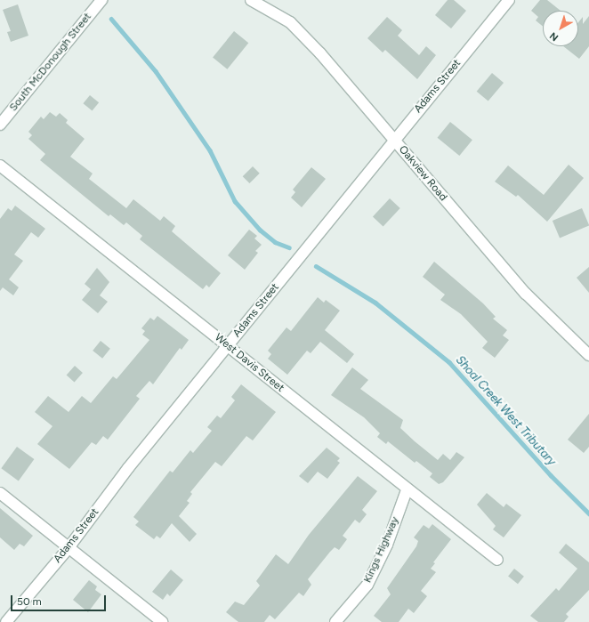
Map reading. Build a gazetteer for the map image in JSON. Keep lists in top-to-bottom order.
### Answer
{
  "streets": {
    "street": [
      "South McDonough Street",
      "Adams Street",
      "Oakview Road",
      "West Davis Street",
      "Kings Highway"
    ]
  },
  "crossings": [
    ["Adams Street", "Oakview Road"],
    ["Adams Street", "West Davis Street"],
    ["West Davis Street", "Kings Highway"]
  ],
  "water": ["Shoal Creek West Tributary"],
  "scale_bar": "50 m",
  "north": "bottom left"
}
